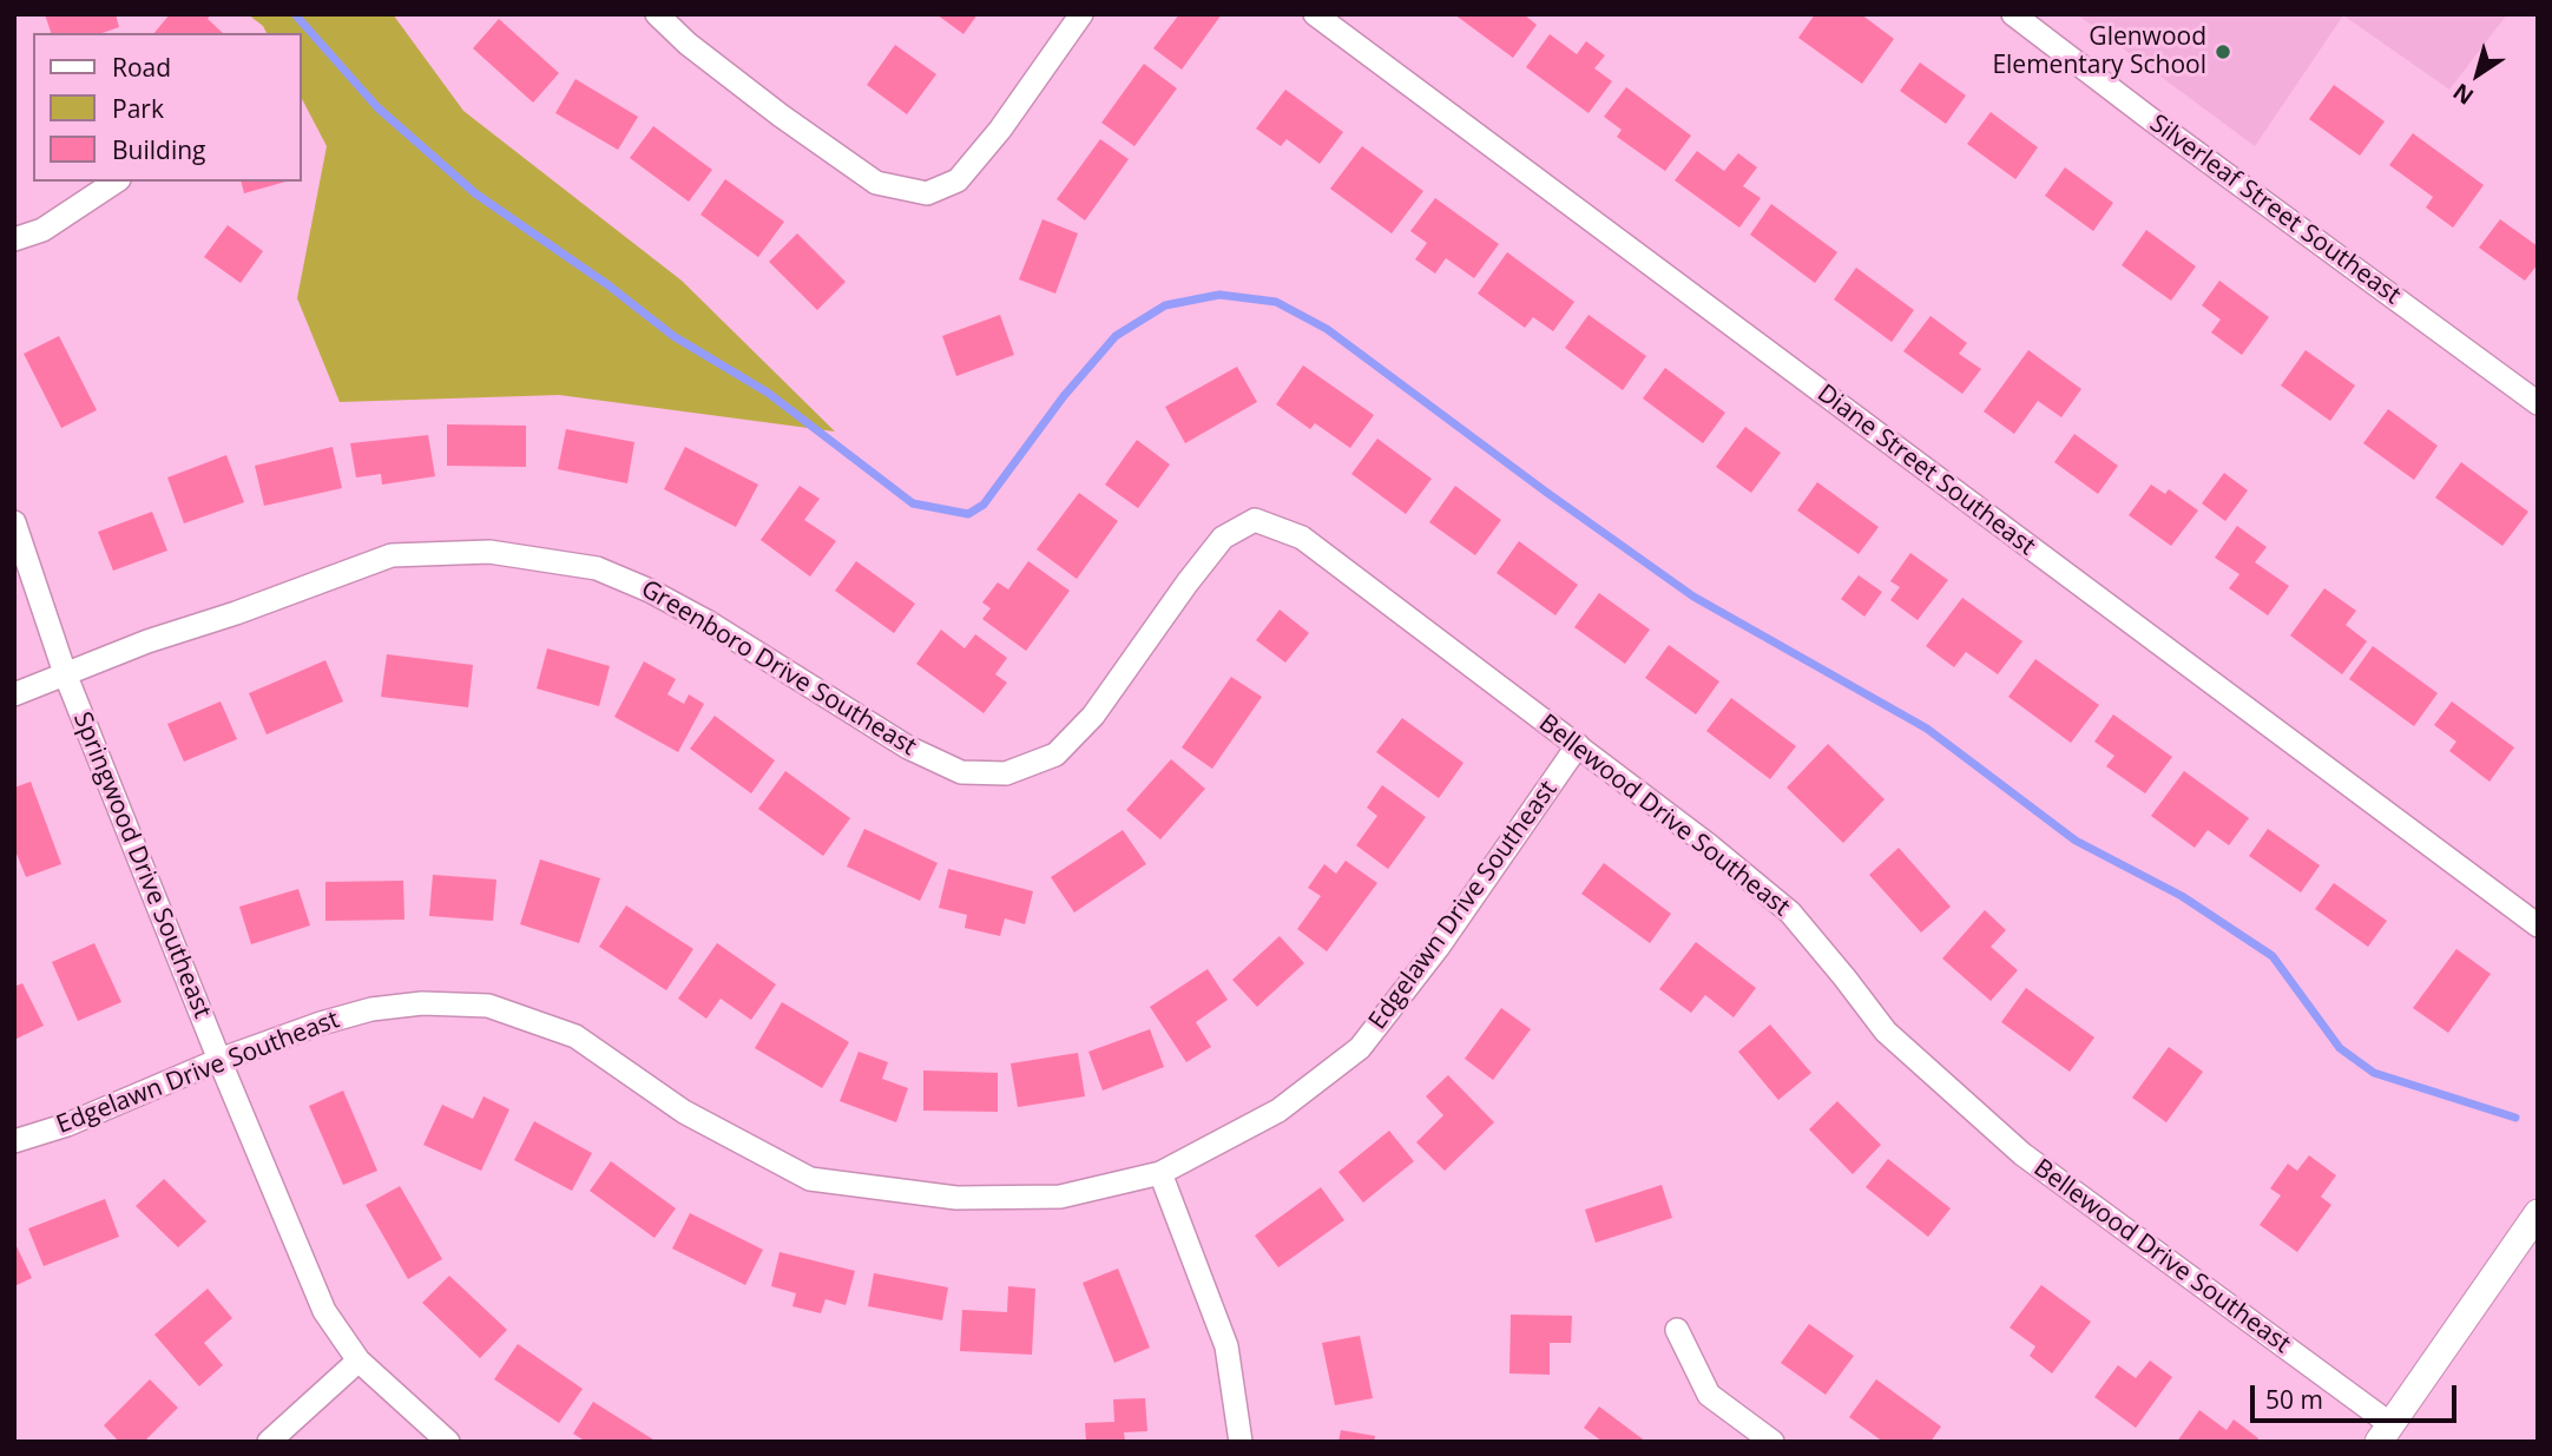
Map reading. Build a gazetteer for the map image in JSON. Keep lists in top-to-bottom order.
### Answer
{
  "streets": {
    "street": [
      "Silverleaf Street Southeast",
      "Diane Street Southeast",
      "Greenboro Drive Southeast",
      "Bellewood Drive Southeast",
      "Springwood Drive Southeast",
      "Edgelawn Drive Southeast"
    ]
  },
  "crossings": [
    ["Greenboro Drive Southeast", "Bellewood Drive Southeast"],
    ["Greenboro Drive Southeast", "Springwood Drive Southeast"],
    ["Bellewood Drive Southeast", "Edgelawn Drive Southeast"],
    ["Springwood Drive Southeast", "Edgelawn Drive Southeast"]
  ],
  "places": ["Glenwood Elementary School"],
  "legend": ["Road", "Park", "Building"],
  "scale_bar": "50 m",
  "north": "bottom left"
}
